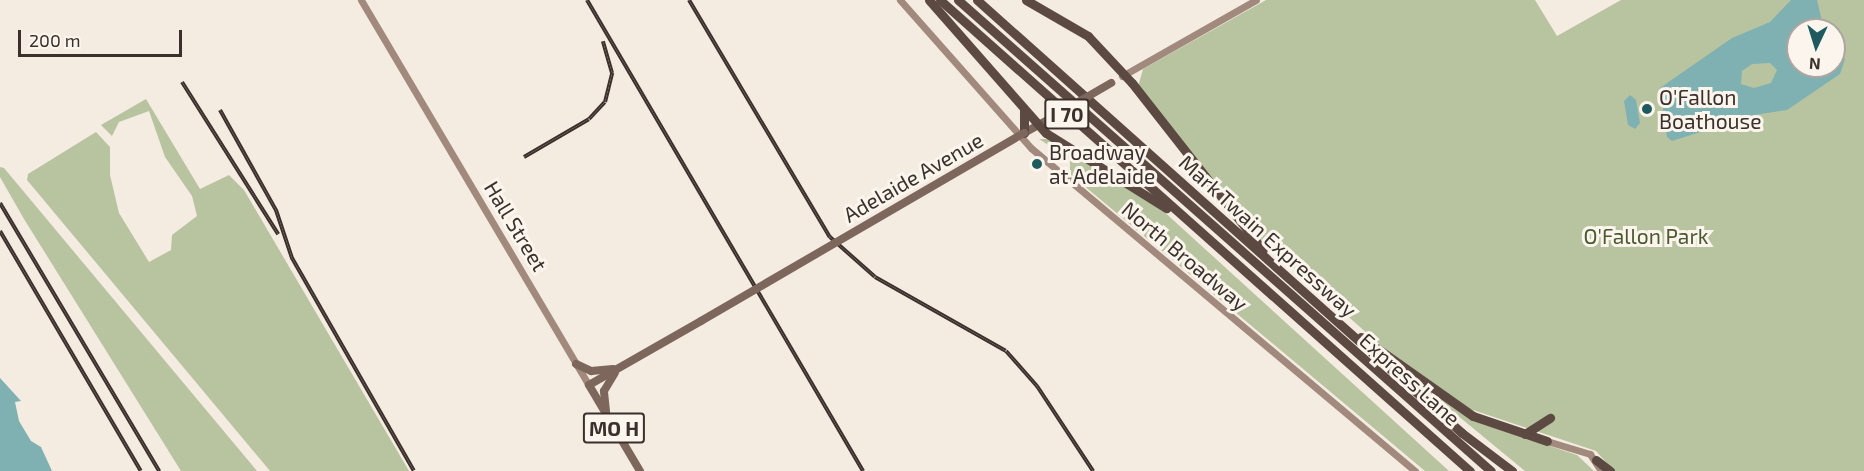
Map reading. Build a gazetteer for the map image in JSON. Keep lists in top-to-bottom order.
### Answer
{
  "streets": {
    "highway": ["I 70", "Mark Twain Expressway", "Express Lane"],
    "main road": [
      "Adelaide Avenue",
      "Hall Street",
      "North Broadway",
      "MO H"
    ]
  },
  "crossings": [
    ["Adelaide Avenue", "Hall Street"]
  ],
  "parks": ["O'Fallon Park"],
  "places": ["O'Fallon Boathouse", "Broadway at Adelaide"],
  "scale_bar": "200 m",
  "north": "bottom"
}
